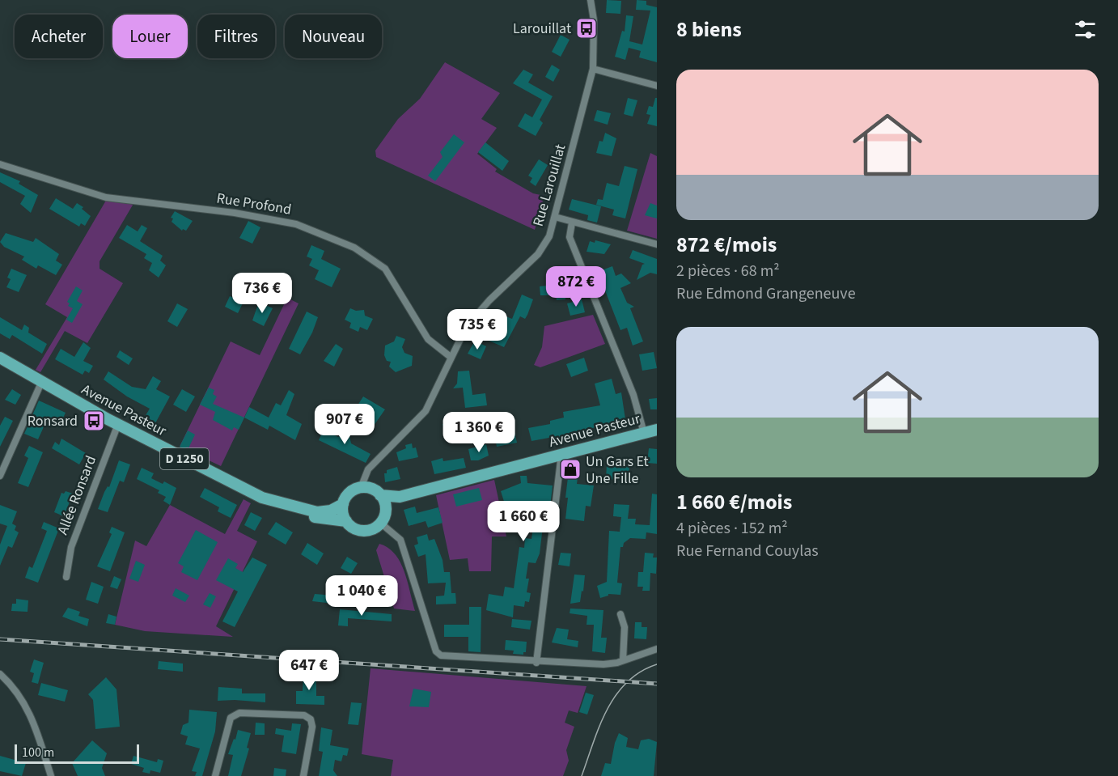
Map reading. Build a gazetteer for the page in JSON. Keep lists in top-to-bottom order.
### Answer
{
  "streets": {
    "main road": ["Avenue Pasteur", "D 1250"],
    "street": ["Rue Larouillat", "Rue Profond", "Allée Ronsard"]
  },
  "crossings": [
    ["Rue Larouillat", "Rue Profond"],
    ["Rue Larouillat", "Avenue Pasteur"],
    ["Avenue Pasteur", "Allée Ronsard"]
  ],
  "places": {
    "bus stop": ["Larouillat", "Ronsard"],
    "shop": ["Un Gars Et Une Fille"]
  },
  "scale_bar": "100 m",
  "page": {
    "heading": "8 biens",
    "chip": [
      "Acheter",
      "Louer",
      "Filtres",
      "Nouveau"
    ],
    "list": [
      {
        "name": "872 €/mois",
        "note": "2 pièces · 68 m² · Rue Edmond Grangeneuve"
      },
      {
        "name": "1 660 €/mois",
        "note": "4 pièces · 152 m² · Rue Fernand Couylas"
      }
    ],
    "price": [
      "872 €",
      "736 €",
      "735 €",
      "907 €",
      "1 360 €",
      "1 660 €",
      "1 040 €",
      "647 €"
    ],
    "scale": "100 m"
  }
}
